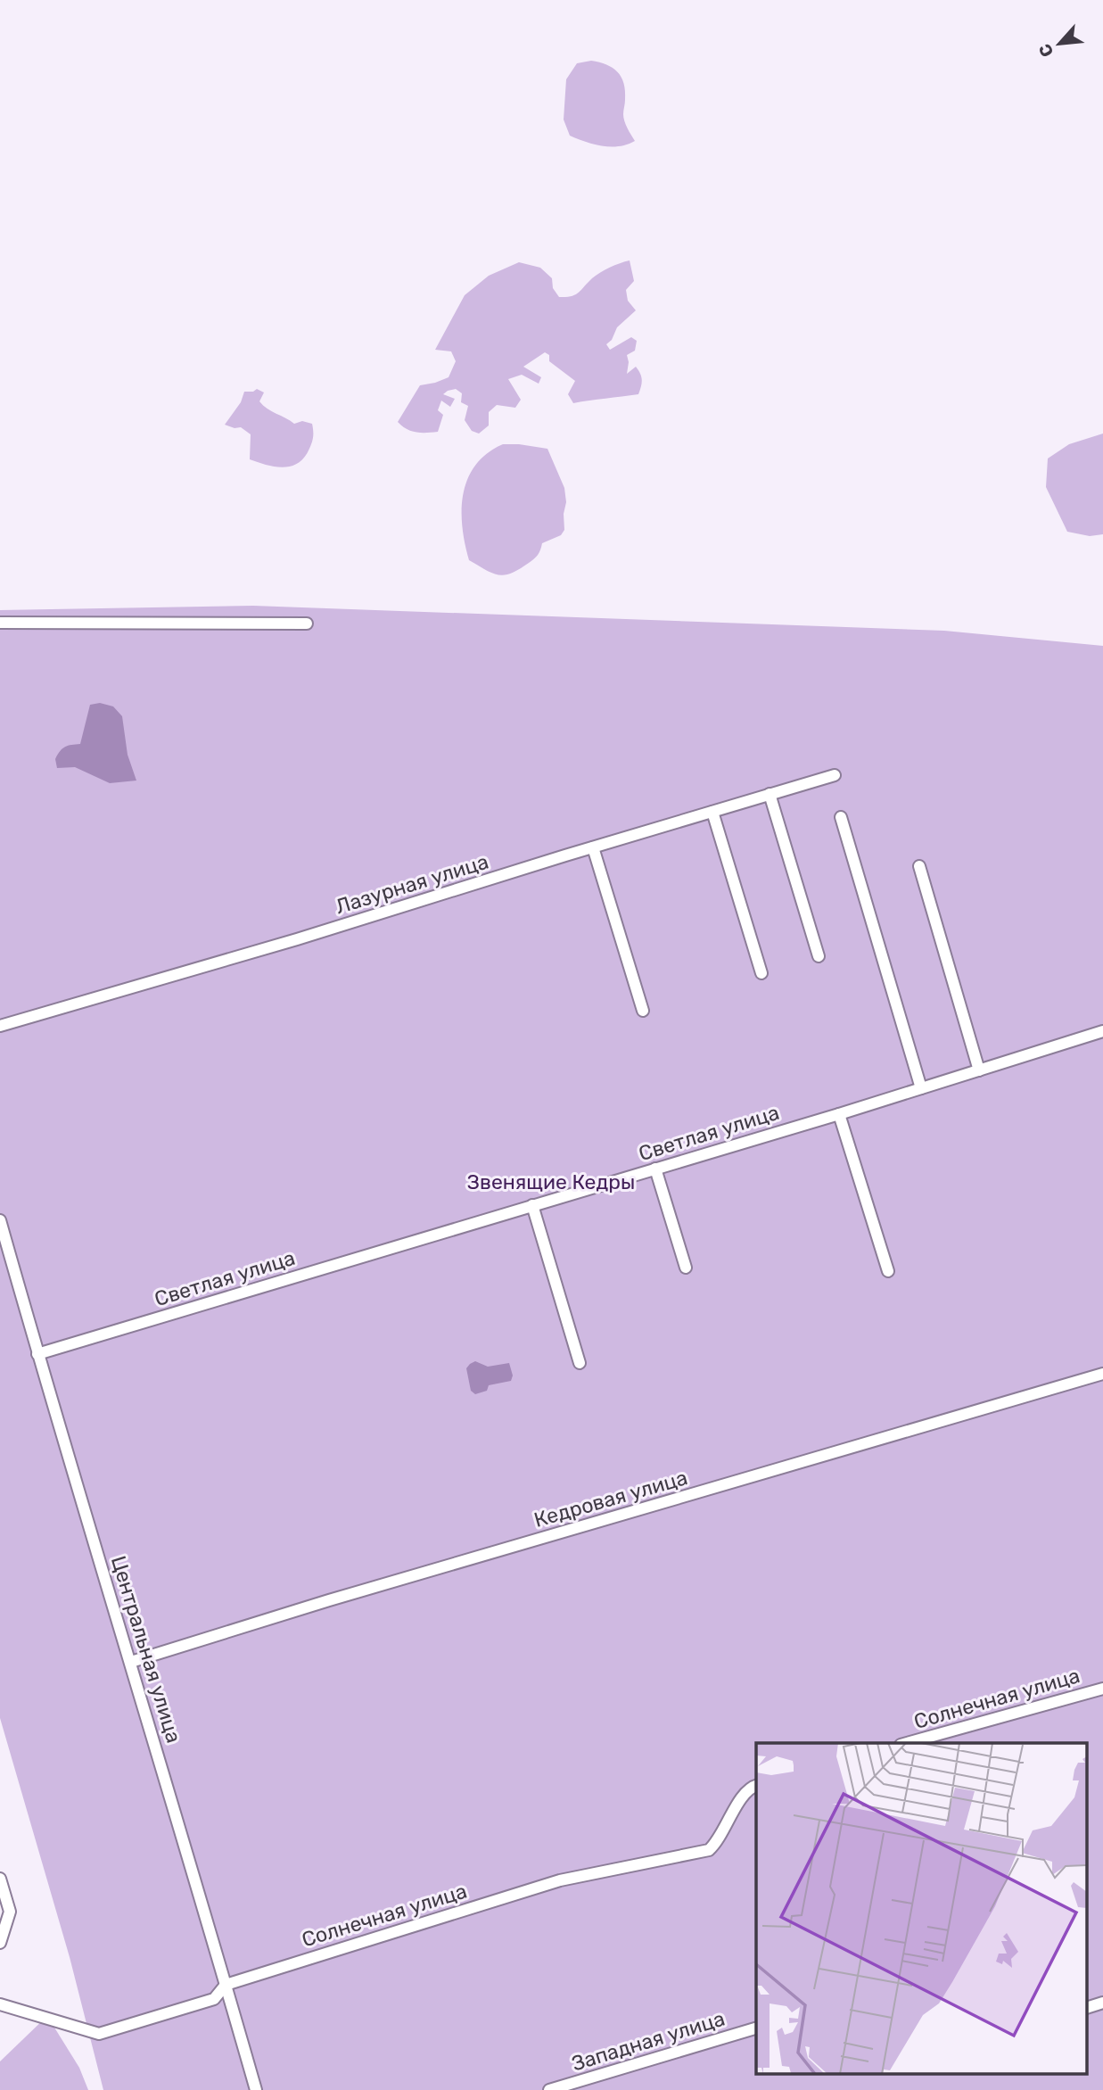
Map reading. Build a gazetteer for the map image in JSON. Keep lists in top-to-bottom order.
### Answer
{
  "streets": {
    "street": [
      "Лазурная улица",
      "Светлая улица",
      "Кедровая улица",
      "Центральная улица",
      "Солнечная улица",
      "Западная улица"
    ]
  },
  "crossings": [
    ["Светлая улица", "Центральная улица"],
    ["Кедровая улица", "Центральная улица"],
    ["Центральная улица", "Солнечная улица"]
  ],
  "parks": ["Звенящие Кедры"],
  "north": "bottom left"
}
